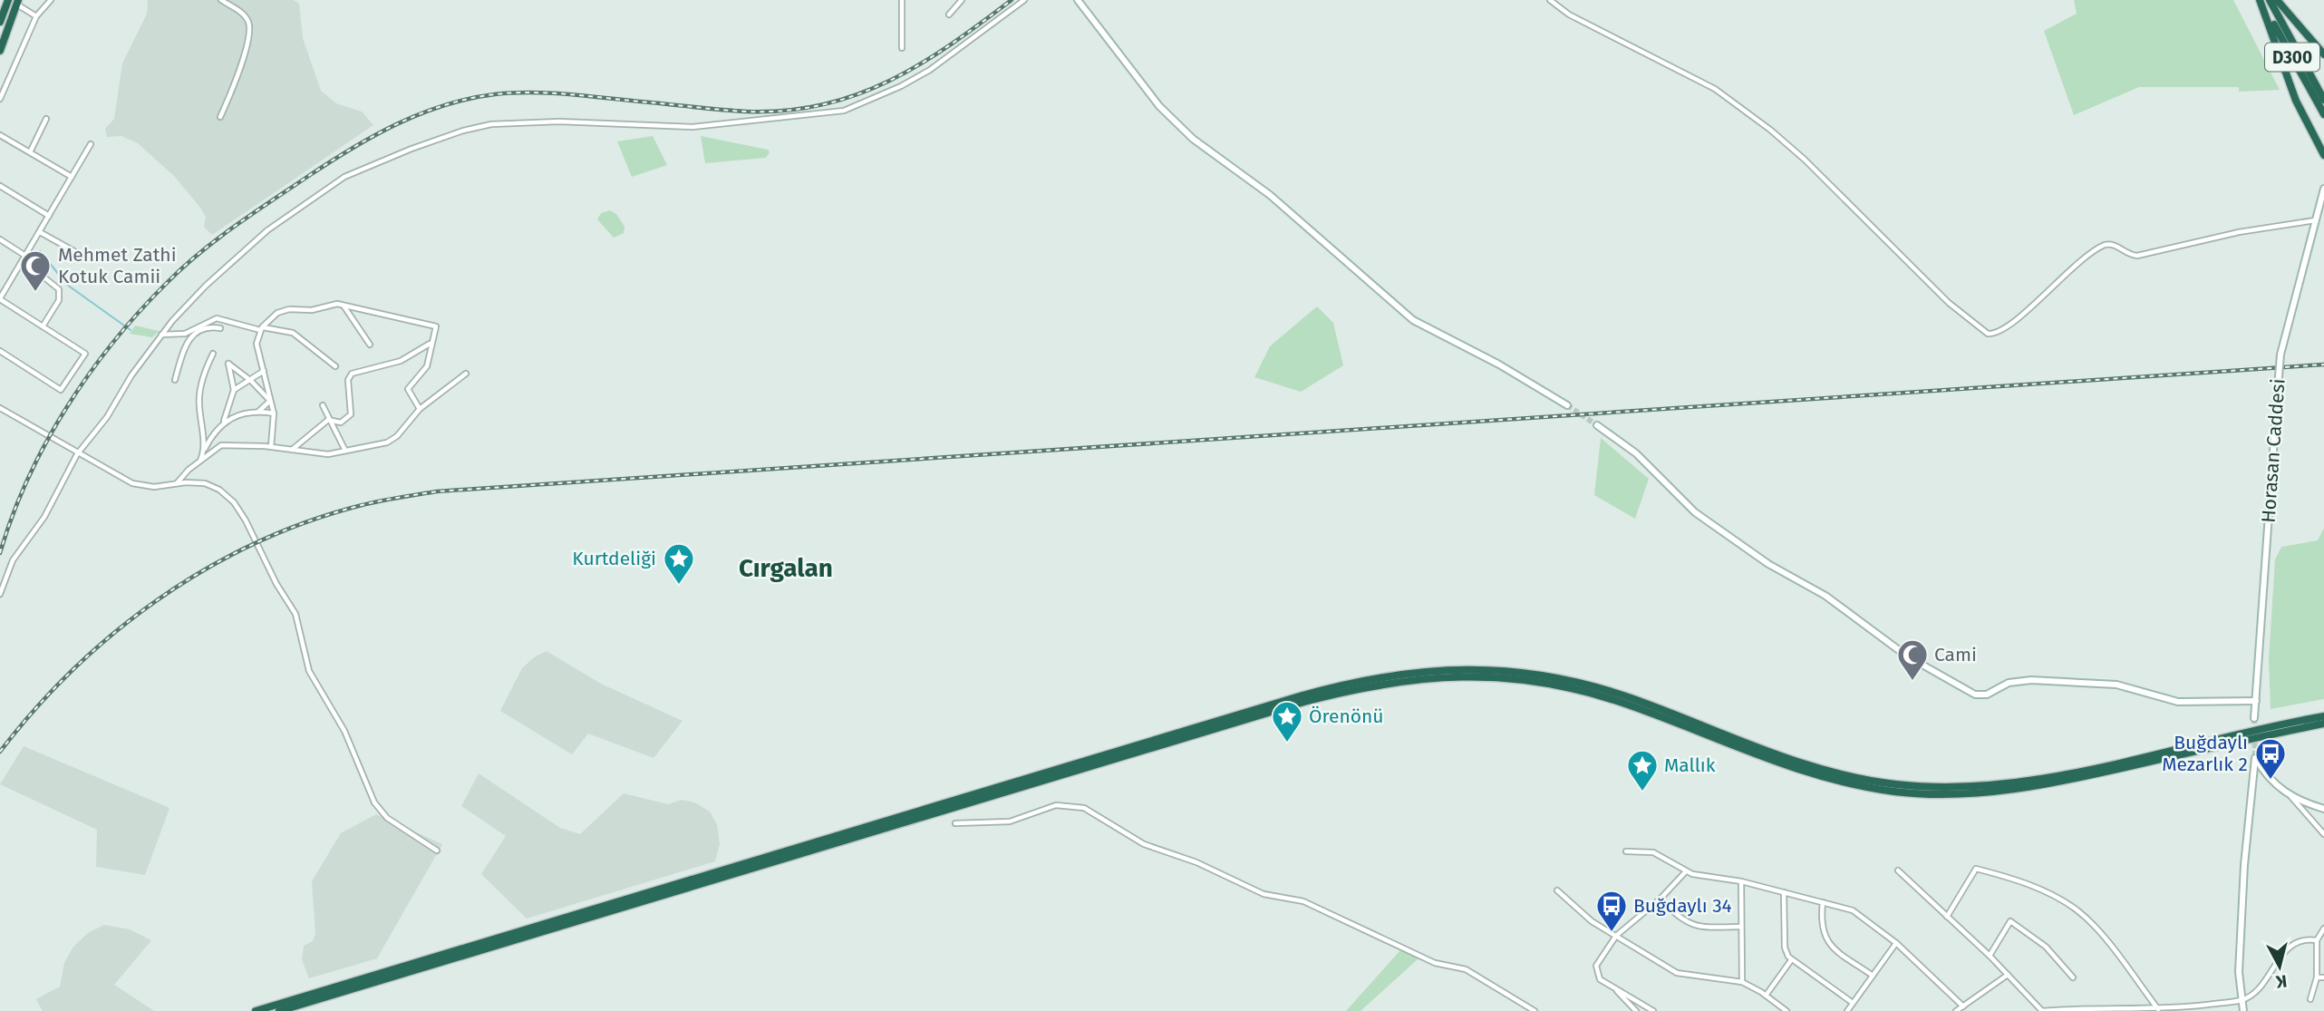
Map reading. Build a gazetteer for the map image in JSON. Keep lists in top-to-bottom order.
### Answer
{
  "streets": {
    "highway": ["D300"],
    "street": ["Horasan Caddesi"]
  },
  "districts": ["Cırgalan"],
  "places": {
    "mosque": ["Mehmet Zathi Kotuk Camii", "Cami"],
    "place": ["Kurtdeliği", "Örenönü", "Mallık"],
    "bus stop": ["Buğdaylı Mezarlık 2", "Buğdaylı 34"]
  },
  "north": "bottom"
}
